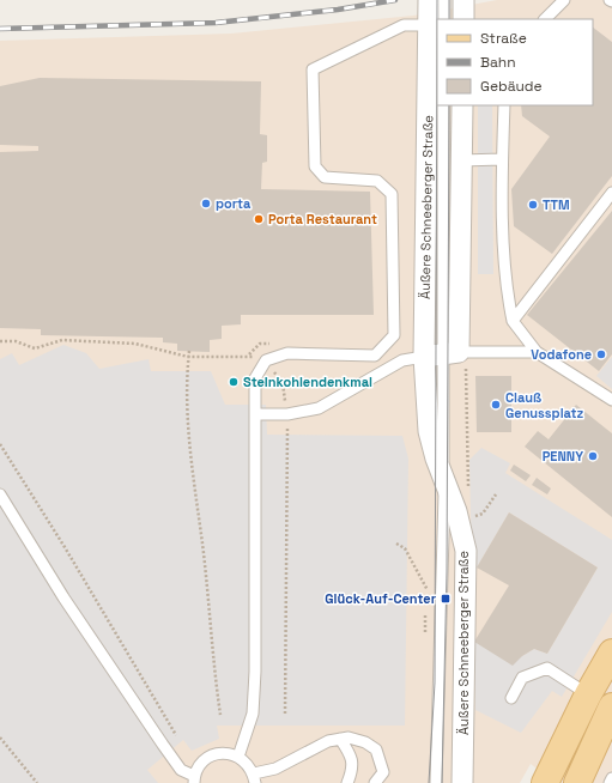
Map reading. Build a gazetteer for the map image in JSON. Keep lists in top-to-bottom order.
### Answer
{
  "streets": {
    "street": ["Äußere Schneeberger Straße"]
  },
  "places": {
    "other": [
      "porta",
      "TTM",
      "Porta Restaurant",
      "Vodafone",
      "Steinkohlendenkmal",
      "Clauß Genussplatz",
      "PENNY"
    ],
    "transit": ["Glück-Auf-Center"]
  },
  "legend": ["Straße", "Bahn", "Gebäude"]
}
